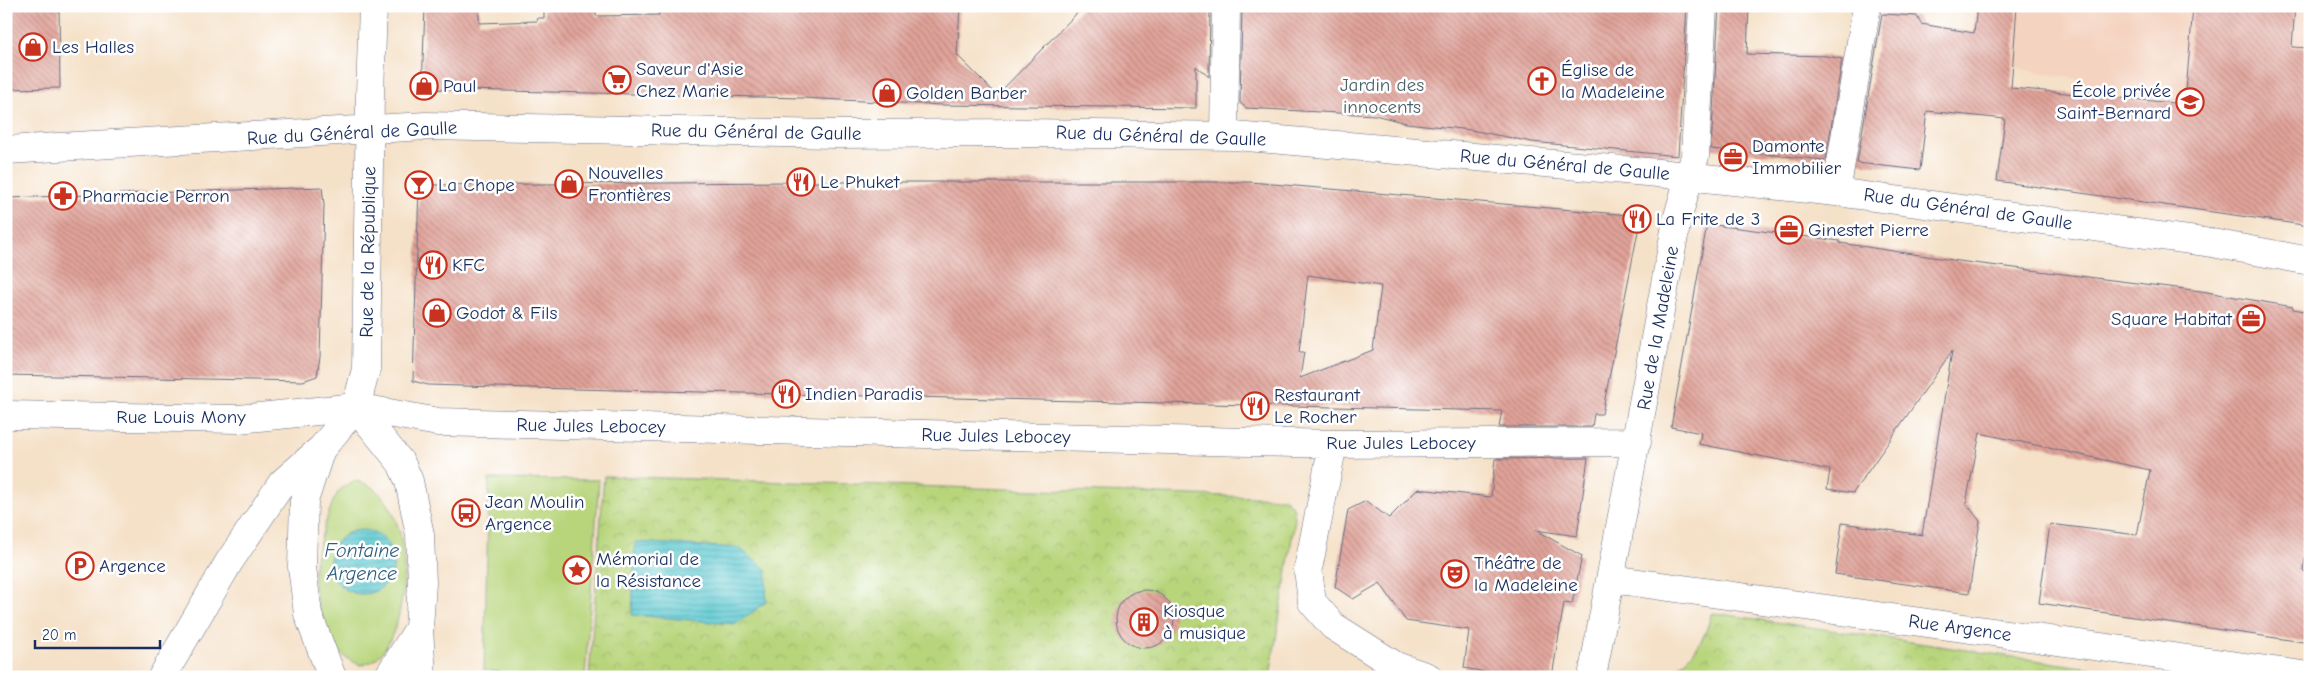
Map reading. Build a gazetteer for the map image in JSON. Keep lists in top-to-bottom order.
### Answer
{
  "streets": {
    "street": [
      "Rue du Général de Gaulle",
      "Rue de la République",
      "Rue de la Madeleine",
      "Rue Louis Mony",
      "Rue Jules Lebocey",
      "Rue Argence"
    ]
  },
  "crossings": [
    ["Rue du Général de Gaulle", "Rue de la République"],
    ["Rue du Général de Gaulle", "Rue de la Madeleine"],
    ["Rue de la République", "Rue Louis Mony"],
    ["Rue de la République", "Rue Jules Lebocey"],
    ["Rue de la Madeleine", "Rue Jules Lebocey"],
    ["Rue de la Madeleine", "Rue Argence"],
    ["Rue Louis Mony", "Rue Jules Lebocey"]
  ],
  "water": ["Fontaine Argence"],
  "parks": ["Jardin des innocents"],
  "places": {
    "shop": [
      "Les Halles",
      "Paul",
      "Golden Barber",
      "Nouvelles Frontières",
      "Godot & Fils"
    ],
    "supermarket": ["Saveur d'Asie Chez Marie"],
    "church": ["Église de la Madeleine"],
    "school or university": ["École privée Saint-Bernard"],
    "office": ["Damonte Immobilier", "Ginestet Pierre", "Square Habitat"],
    "restaurant": [
      "Le Phuket",
      "La Frite de 3",
      "KFC",
      "Indien Paradis",
      "Restaurant Le Rocher"
    ],
    "bar": ["La Chope"],
    "pharmacy": ["Pharmacie Perron"],
    "bus stop": ["Jean Moulin Argence"],
    "parking": ["Argence"],
    "place": ["Mémorial de la Résistance"],
    "theatre": ["Théâtre de la Madeleine"],
    "building": ["Kiosque à musique"]
  },
  "scale_bar": "20 m"
}
